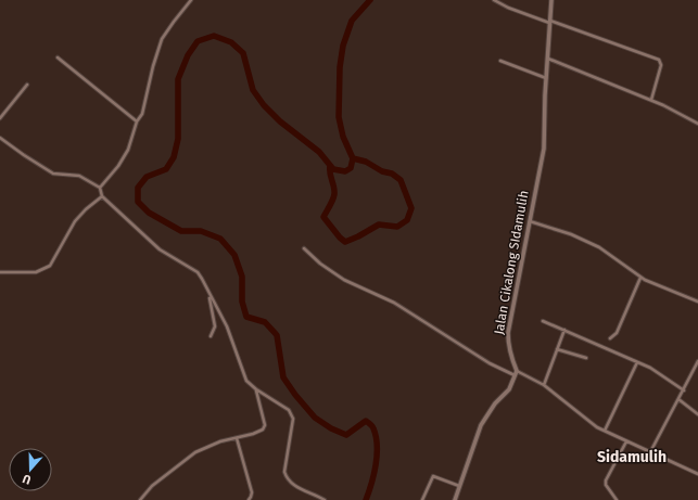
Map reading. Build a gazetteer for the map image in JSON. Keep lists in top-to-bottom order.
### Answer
{
  "streets": {
    "street": ["Jalan Cikalong SIdamulih"]
  },
  "districts": ["Sidamulih"],
  "north": "bottom"
}
